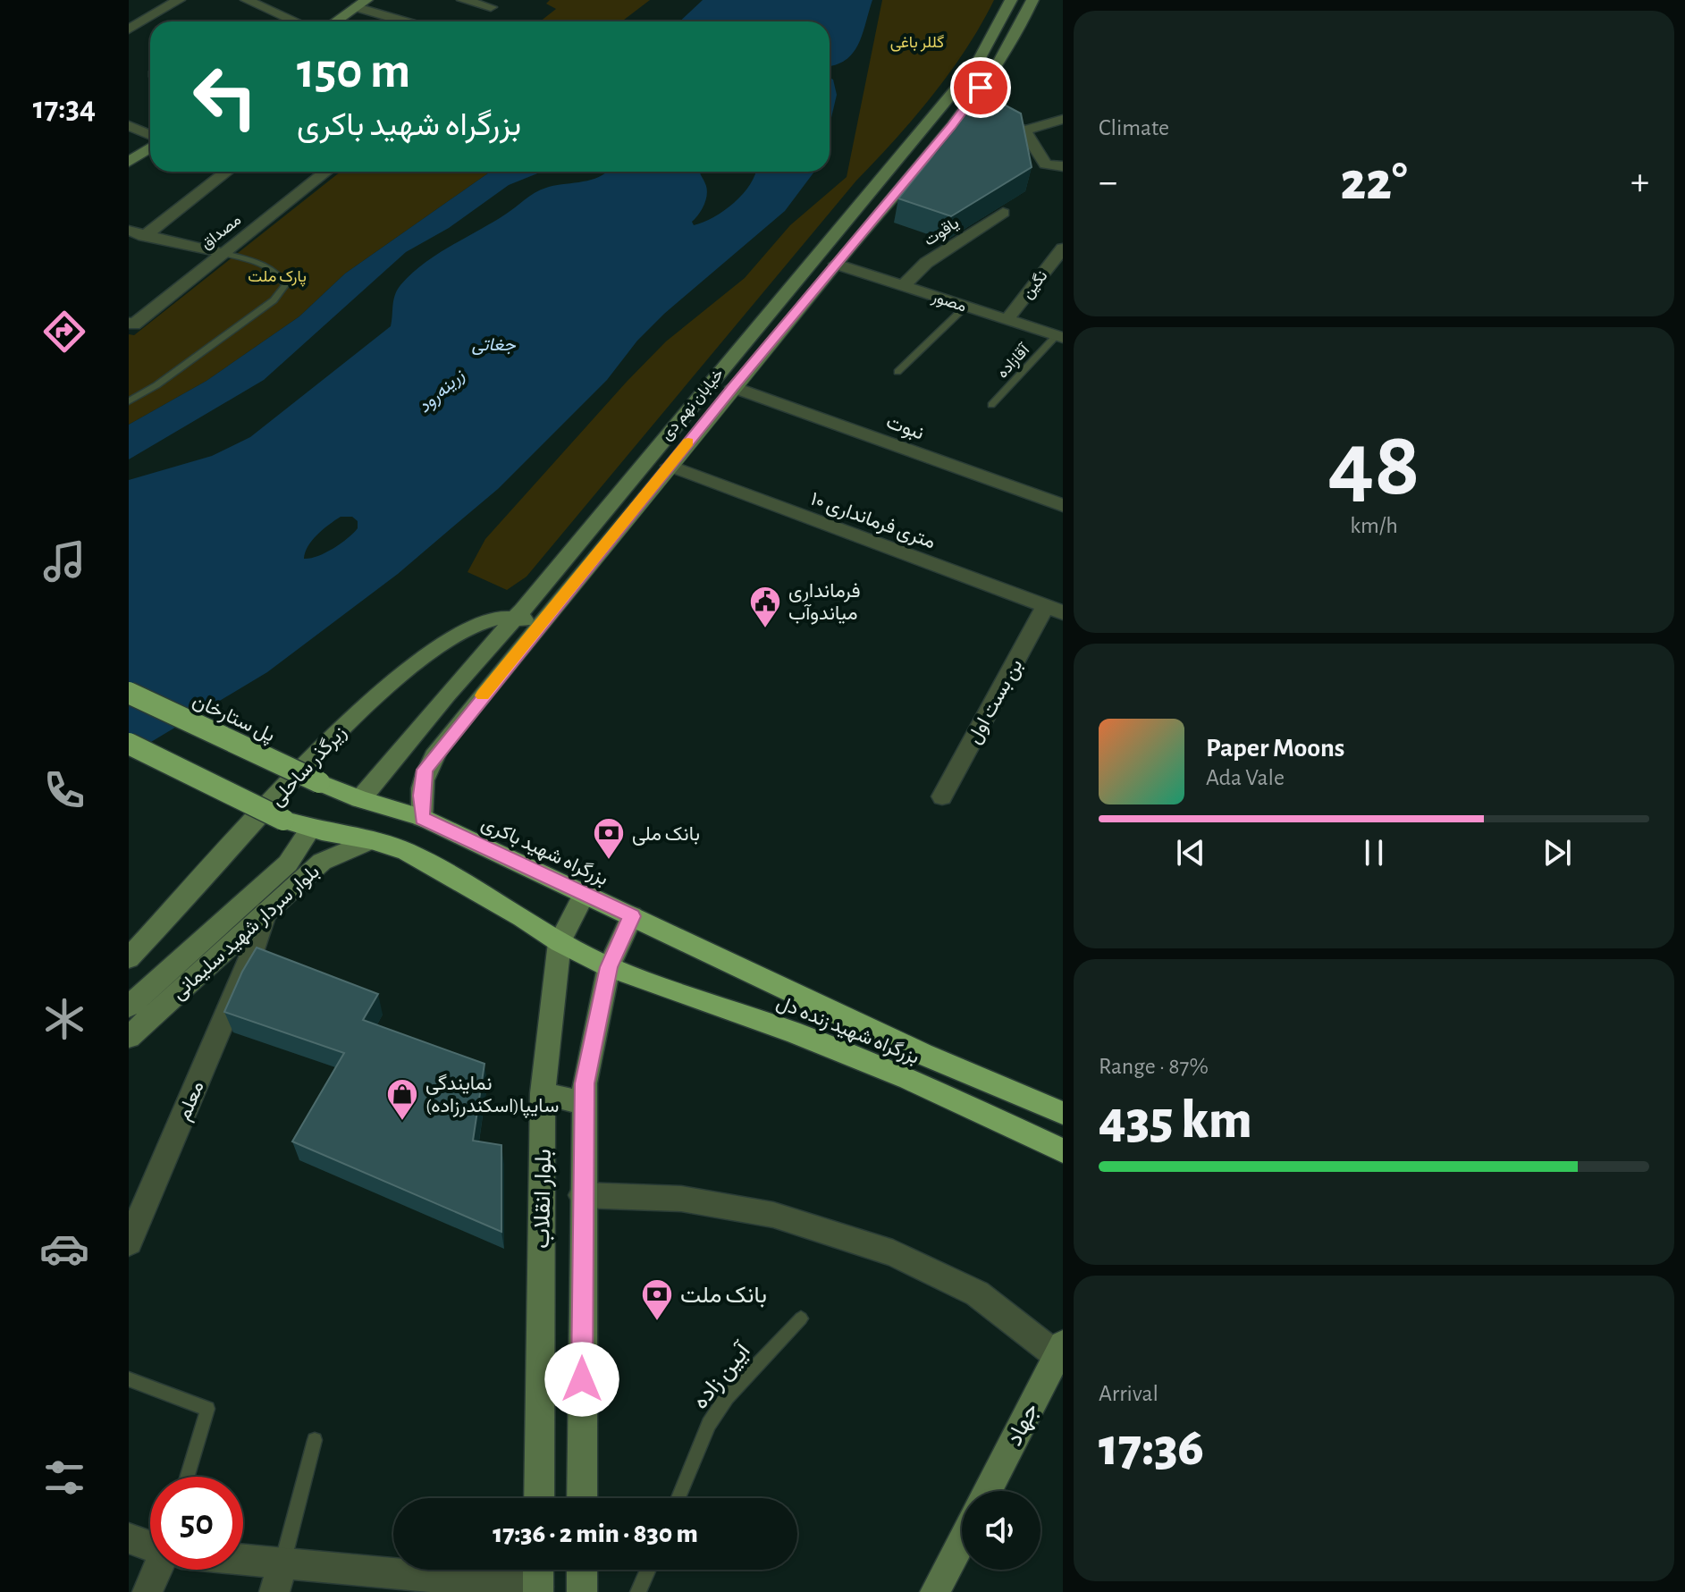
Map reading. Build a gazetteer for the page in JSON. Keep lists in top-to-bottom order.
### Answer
{
  "streets": {
    "highway": ["پل ستارخان", "بزرگراه شهید باکری", "بزرگراه شهید زنده دل"],
    "main road": [
      "خیابان نهم دی",
      "زیرگذر ساحلی",
      "بلوار سردار شهید سلیمانی",
      "بلوار انقلاب",
      "جهاد"
    ],
    "street": [
      "مصداق",
      "یاقوت",
      "نگین",
      "مصور",
      "نبوت",
      "۱۰ متری فرمانداری",
      "بن بست اول",
      "معلم"
    ],
    "lane": ["آقازاده", "آیین زاده"]
  },
  "crossings": [
    ["یاقوت", "مصور"],
    ["نگین", "مصور"],
    ["مصور", "آقازاده"],
    ["مصور", "خیابان نهم دی"],
    ["خیابان نهم دی", "نبوت"],
    ["خیابان نهم دی", "۱۰ متری فرمانداری"],
    ["خیابان نهم دی", "زیرگذر ساحلی"],
    ["خیابان نهم دی", "بزرگراه شهید باکری"],
    ["۱۰ متری فرمانداری", "بن بست اول"],
    ["پل ستارخان", "بزرگراه شهید باکری"],
    ["بزرگراه شهید باکری", "بزرگراه شهید زنده دل"],
    ["بزرگراه شهید باکری", "بلوار انقلاب"],
    ["بلوار سردار شهید سلیمانی", "بزرگراه شهید زنده دل"],
    ["بلوار سردار شهید سلیمانی", "معلم"],
    ["بزرگراه شهید زنده دل", "بلوار انقلاب"]
  ],
  "water": ["جغاتی", "زرینه‌رود"],
  "parks": ["گللر باغی", "پارک ملت"],
  "places": {
    "public building": ["فرمانداری میاندوآب"],
    "bank": ["بانک ملی", "بانک ملت"],
    "shop": ["نمایندگی سایپا(اسکندرزاده)"]
  },
  "page": {
    "tabs": "17:34",
    "tile": [
      "Climate",
      ["48", "km/h"],
      ["Range · 87%", "435 km"],
      ["Arrival", "17:36"]
    ],
    "turn": ["150 m", "بزرگراه شهید باکری"],
    "heat": ["−", "22°", "+"],
    "song": ["Paper Moons", "Ada Vale"],
    "limit": "50",
    "trip": "17:36 · 2 min · 830 m"
  }
}
